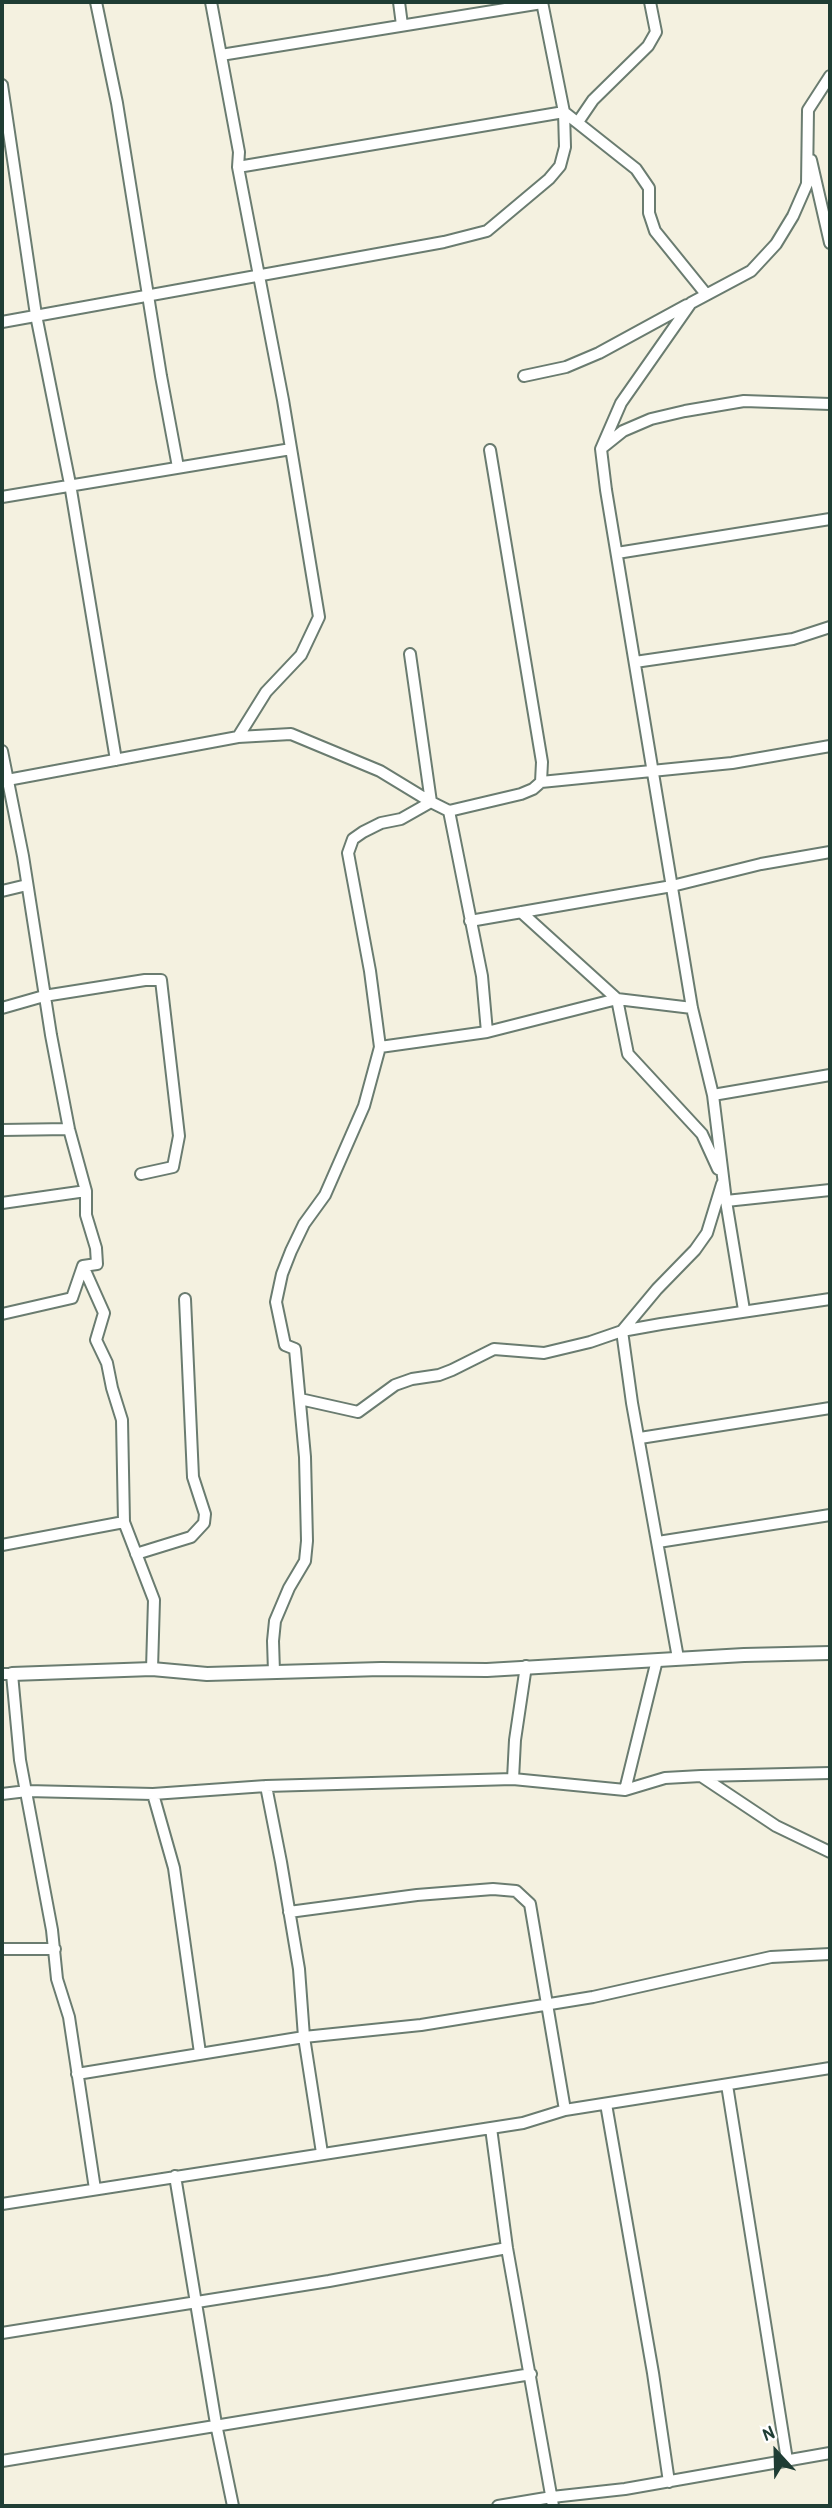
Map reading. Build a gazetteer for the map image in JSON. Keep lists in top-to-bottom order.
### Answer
{
  "north": "top"
}
